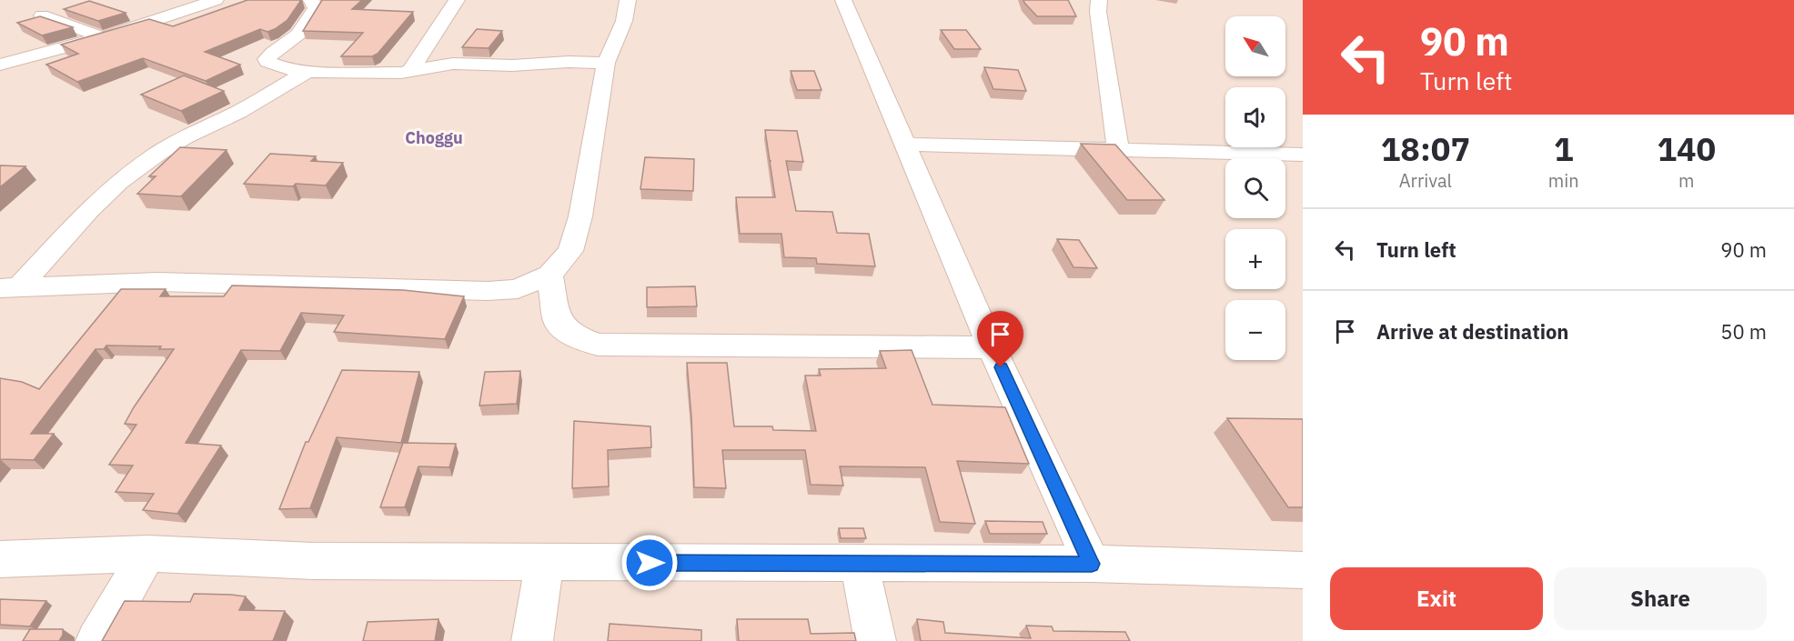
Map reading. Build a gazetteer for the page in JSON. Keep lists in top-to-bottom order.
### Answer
{
  "districts": ["Choggu"],
  "north": "top left",
  "page": {
    "turn": ["90 m", "Turn left"],
    "map_buttons": ["+", "−"],
    "eta": [
      "18:07",
      "Arrival",
      "1",
      "min",
      "140",
      "m"
    ],
    "list": [
      {
        "name": "Turn left",
        "value": "90 m"
      },
      {
        "name": "Arrive at destination",
        "value": "50 m"
      }
    ],
    "buttons": ["Exit", "Share"]
  }
}
